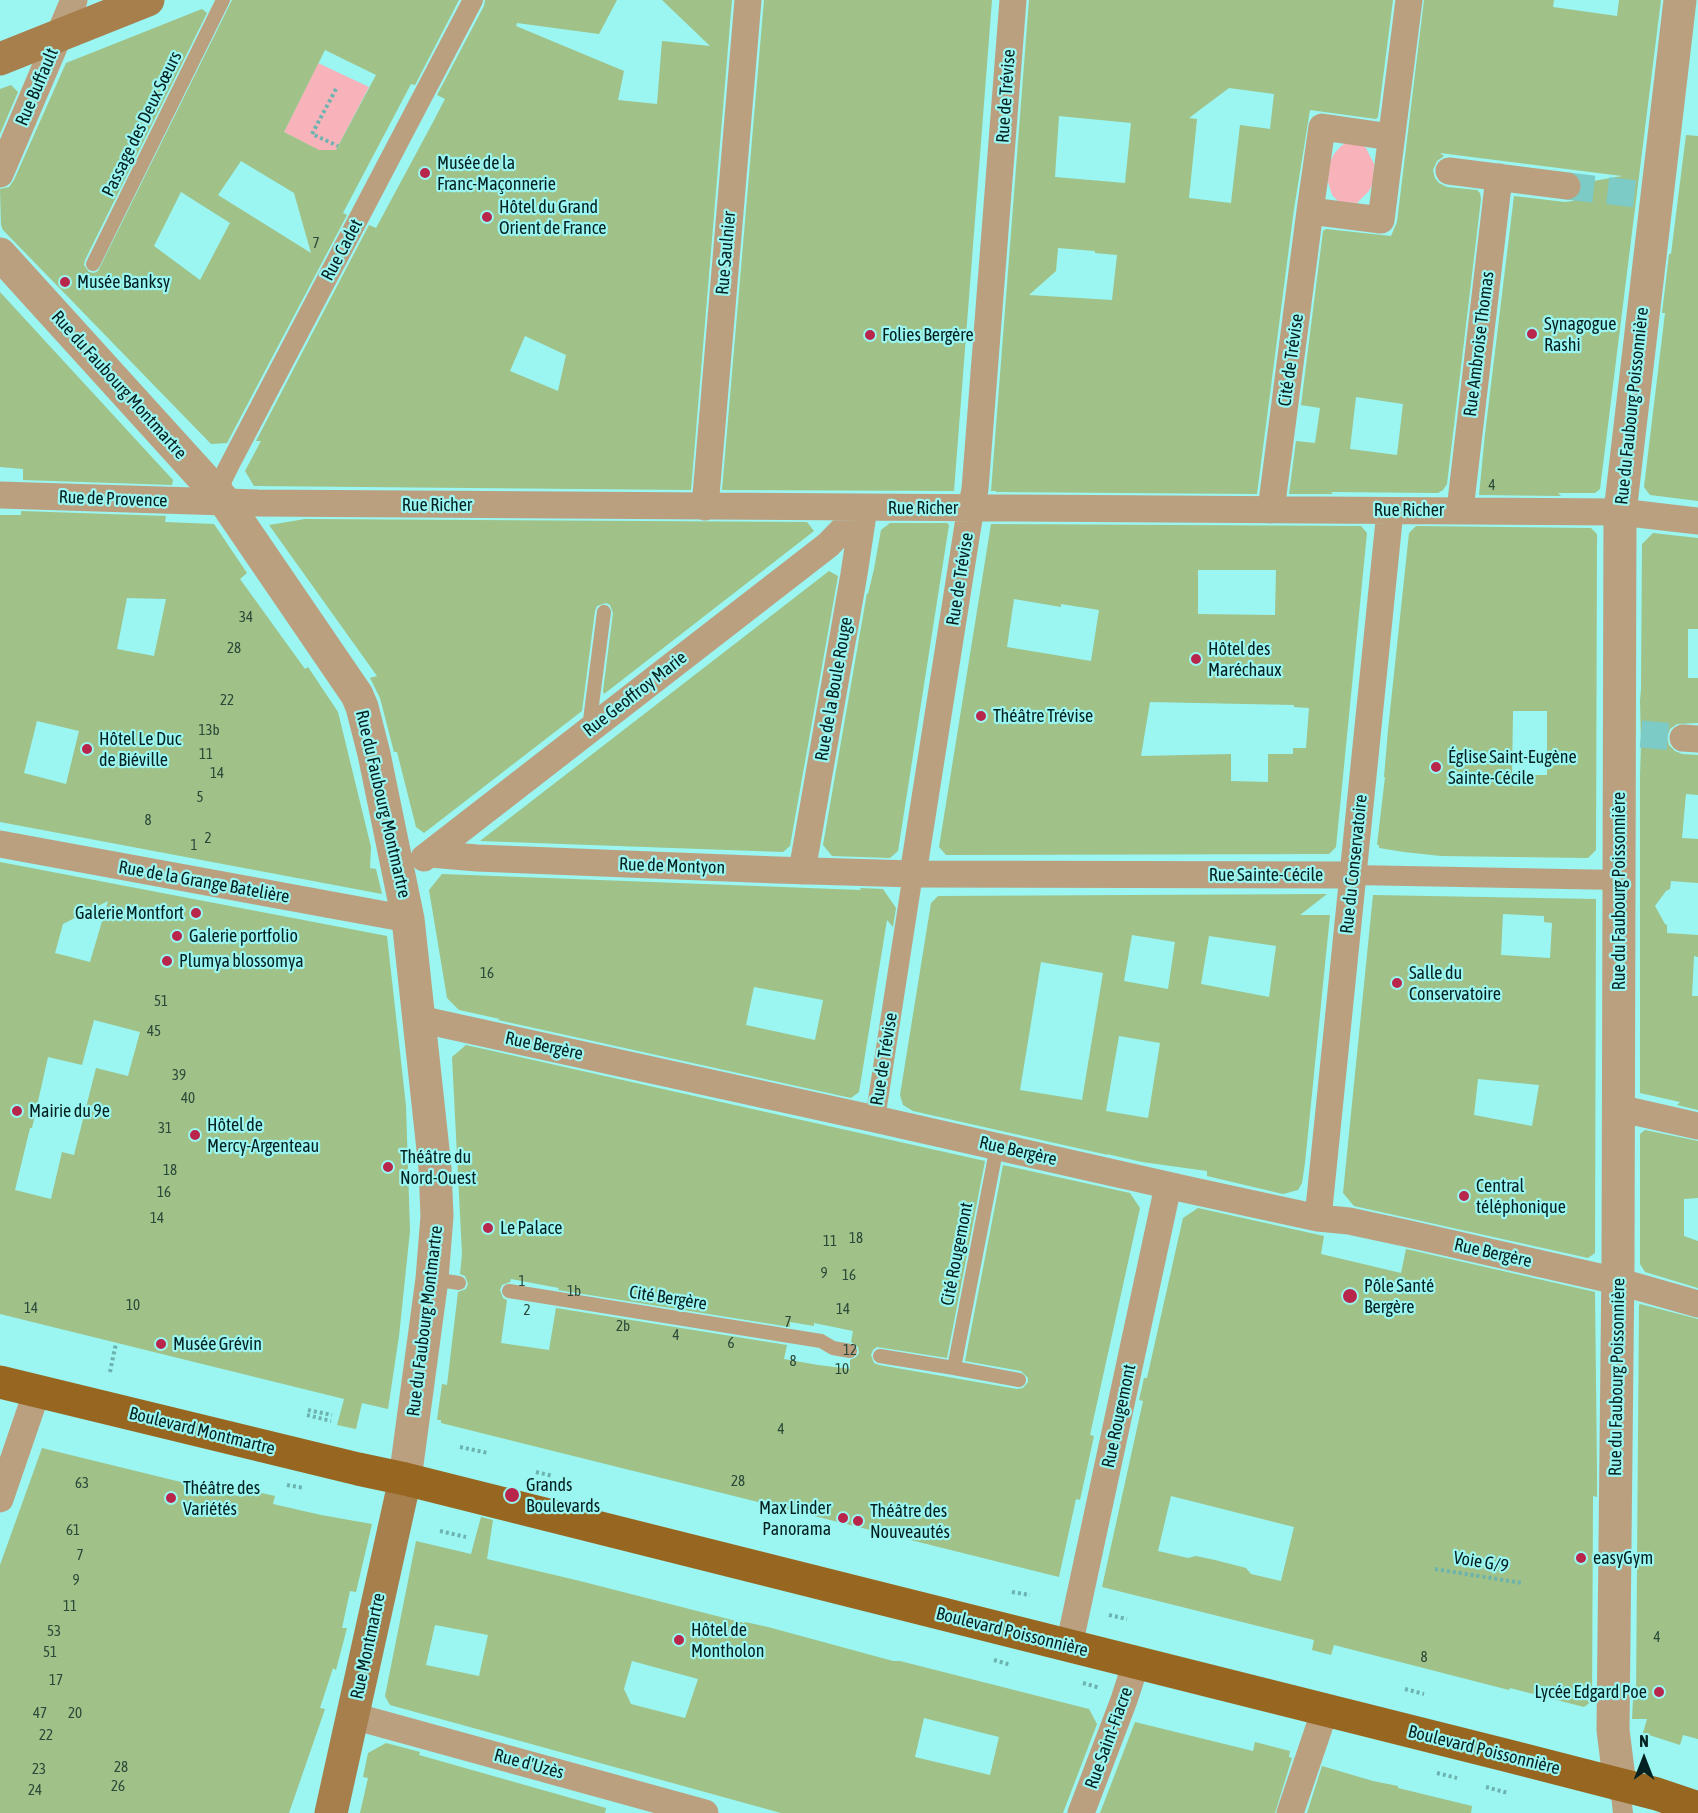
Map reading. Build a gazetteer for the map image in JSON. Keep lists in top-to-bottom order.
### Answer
{
  "streets": {
    "main road": ["Boulevard Montmartre", "Boulevard Poissonnière", "Rue Montmartre"],
    "street": [
      "Rue Buffault",
      "Rue de Trévise",
      "Rue Cadet",
      "Rue Saulnier",
      "Rue Ambroise Thomas",
      "Cité de Trévise",
      "Rue du Faubourg Montmartre",
      "Rue du Faubourg Poissonnière",
      "Rue de Provence",
      "Rue Richer",
      "Rue de la Boule Rouge",
      "Rue Geoffroy Marie",
      "Rue du Conservatoire",
      "Rue de Montyon",
      "Rue Sainte-Cécile",
      "Rue de la Grange Batelière",
      "Rue Bergère",
      "Rue Rougemont",
      "Rue Saint-Fiacre",
      "Rue d'Uzès"
    ],
    "lane": ["Passage des Deux Sœurs", "Cité Rougemont", "Cité Bergère"],
    "path": ["Voie G/9"]
  },
  "crossings": [
    ["Rue de Trévise", "Rue Richer"],
    ["Rue de Trévise", "Rue de Montyon"],
    ["Rue de Trévise", "Rue Sainte-Cécile"],
    ["Rue de Trévise", "Rue Bergère"],
    ["Rue Cadet", "Rue du Faubourg Montmartre"],
    ["Rue Cadet", "Rue de Provence"],
    ["Rue Cadet", "Rue Richer"],
    ["Rue Saulnier", "Rue Richer"],
    ["Rue Ambroise Thomas", "Rue Richer"],
    ["Cité de Trévise", "Rue Richer"],
    ["Rue du Faubourg Montmartre", "Rue de Provence"],
    ["Rue du Faubourg Montmartre", "Rue Richer"],
    ["Rue du Faubourg Montmartre", "Rue Geoffroy Marie"],
    ["Rue du Faubourg Montmartre", "Rue de la Grange Batelière"],
    ["Rue du Faubourg Montmartre", "Rue Bergère"],
    ["Rue du Faubourg Montmartre", "Boulevard Montmartre"],
    ["Rue du Faubourg Montmartre", "Boulevard Poissonnière"],
    ["Rue du Faubourg Montmartre", "Rue Montmartre"],
    ["Rue du Faubourg Poissonnière", "Rue Richer"],
    ["Rue du Faubourg Poissonnière", "Rue Sainte-Cécile"],
    ["Rue du Faubourg Poissonnière", "Rue Bergère"],
    ["Rue du Faubourg Poissonnière", "Boulevard Poissonnière"],
    ["Rue de Provence", "Rue Richer"],
    ["Rue Richer", "Rue de la Boule Rouge"],
    ["Rue Richer", "Rue Geoffroy Marie"],
    ["Rue Richer", "Rue du Conservatoire"],
    ["Rue de la Boule Rouge", "Rue Geoffroy Marie"],
    ["Rue de la Boule Rouge", "Rue de Montyon"],
    ["Rue Geoffroy Marie", "Rue de Montyon"],
    ["Rue du Conservatoire", "Rue Sainte-Cécile"],
    ["Rue du Conservatoire", "Rue Bergère"],
    ["Rue de Montyon", "Rue Sainte-Cécile"],
    ["Rue Bergère", "Cité Rougemont"],
    ["Rue Bergère", "Rue Rougemont"],
    ["Rue Rougemont", "Boulevard Poissonnière"],
    ["Boulevard Montmartre", "Boulevard Poissonnière"],
    ["Boulevard Montmartre", "Rue Montmartre"],
    ["Boulevard Poissonnière", "Rue Montmartre"],
    ["Boulevard Poissonnière", "Rue Saint-Fiacre"],
    ["Rue Montmartre", "Rue d'Uzès"]
  ],
  "places": [
    "Musée de la Franc-Maçonnerie",
    "Hôtel du Grand Orient de France",
    "Musée Banksy",
    "Synagogue Rashi",
    "Folies Bergère",
    "Hôtel des Maréchaux",
    "Théâtre Trévise",
    "Hôtel Le Duc de Biéville",
    "Église Saint-Eugène Sainte-Cécile",
    "Galerie Montfort",
    "Galerie portfolio",
    "Plumya blossomya",
    "Salle du Conservatoire",
    "Mairie du 9e",
    "Hôtel de Mercy-Argenteau",
    "Théâtre du Nord-Ouest",
    "Central téléphonique",
    "Le Palace",
    "Pôle Santé Bergère",
    "Musée Grévin",
    "Grands Boulevards",
    "Théâtre des Variétés",
    "Max Linder Panorama",
    "Théâtre des Nouveautés",
    "easyGym",
    "Hôtel de Montholon",
    "Lycée Edgard Poe"
  ],
  "house_numbers": [
    "7",
    "4",
    "34",
    "28",
    "22",
    "13b",
    "11",
    "14",
    "5",
    "8",
    "2",
    "1",
    "16",
    "51",
    "45",
    "39",
    "40",
    "31",
    "18",
    "16",
    "14",
    "18",
    "11",
    "9",
    "16",
    "1",
    "1b",
    "10",
    "14",
    "14",
    "2",
    "7",
    "2b",
    "4",
    "6",
    "12",
    "8",
    "10",
    "4",
    "28",
    "63",
    "61",
    "7",
    "9",
    "11",
    "53",
    "4",
    "51",
    "8",
    "17",
    "47",
    "20",
    "22",
    "28",
    "23",
    "26",
    "24"
  ],
  "north": "top"
}
